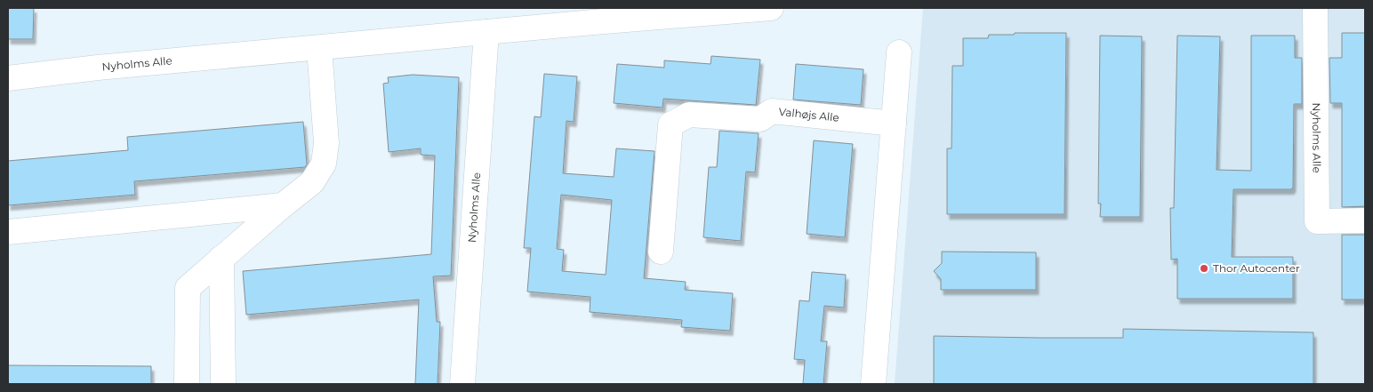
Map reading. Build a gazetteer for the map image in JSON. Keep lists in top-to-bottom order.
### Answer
{
  "streets": {
    "street": ["Nyholms Alle", "Valhøjs Alle"]
  },
  "places": ["Thor Autocenter"]
}
